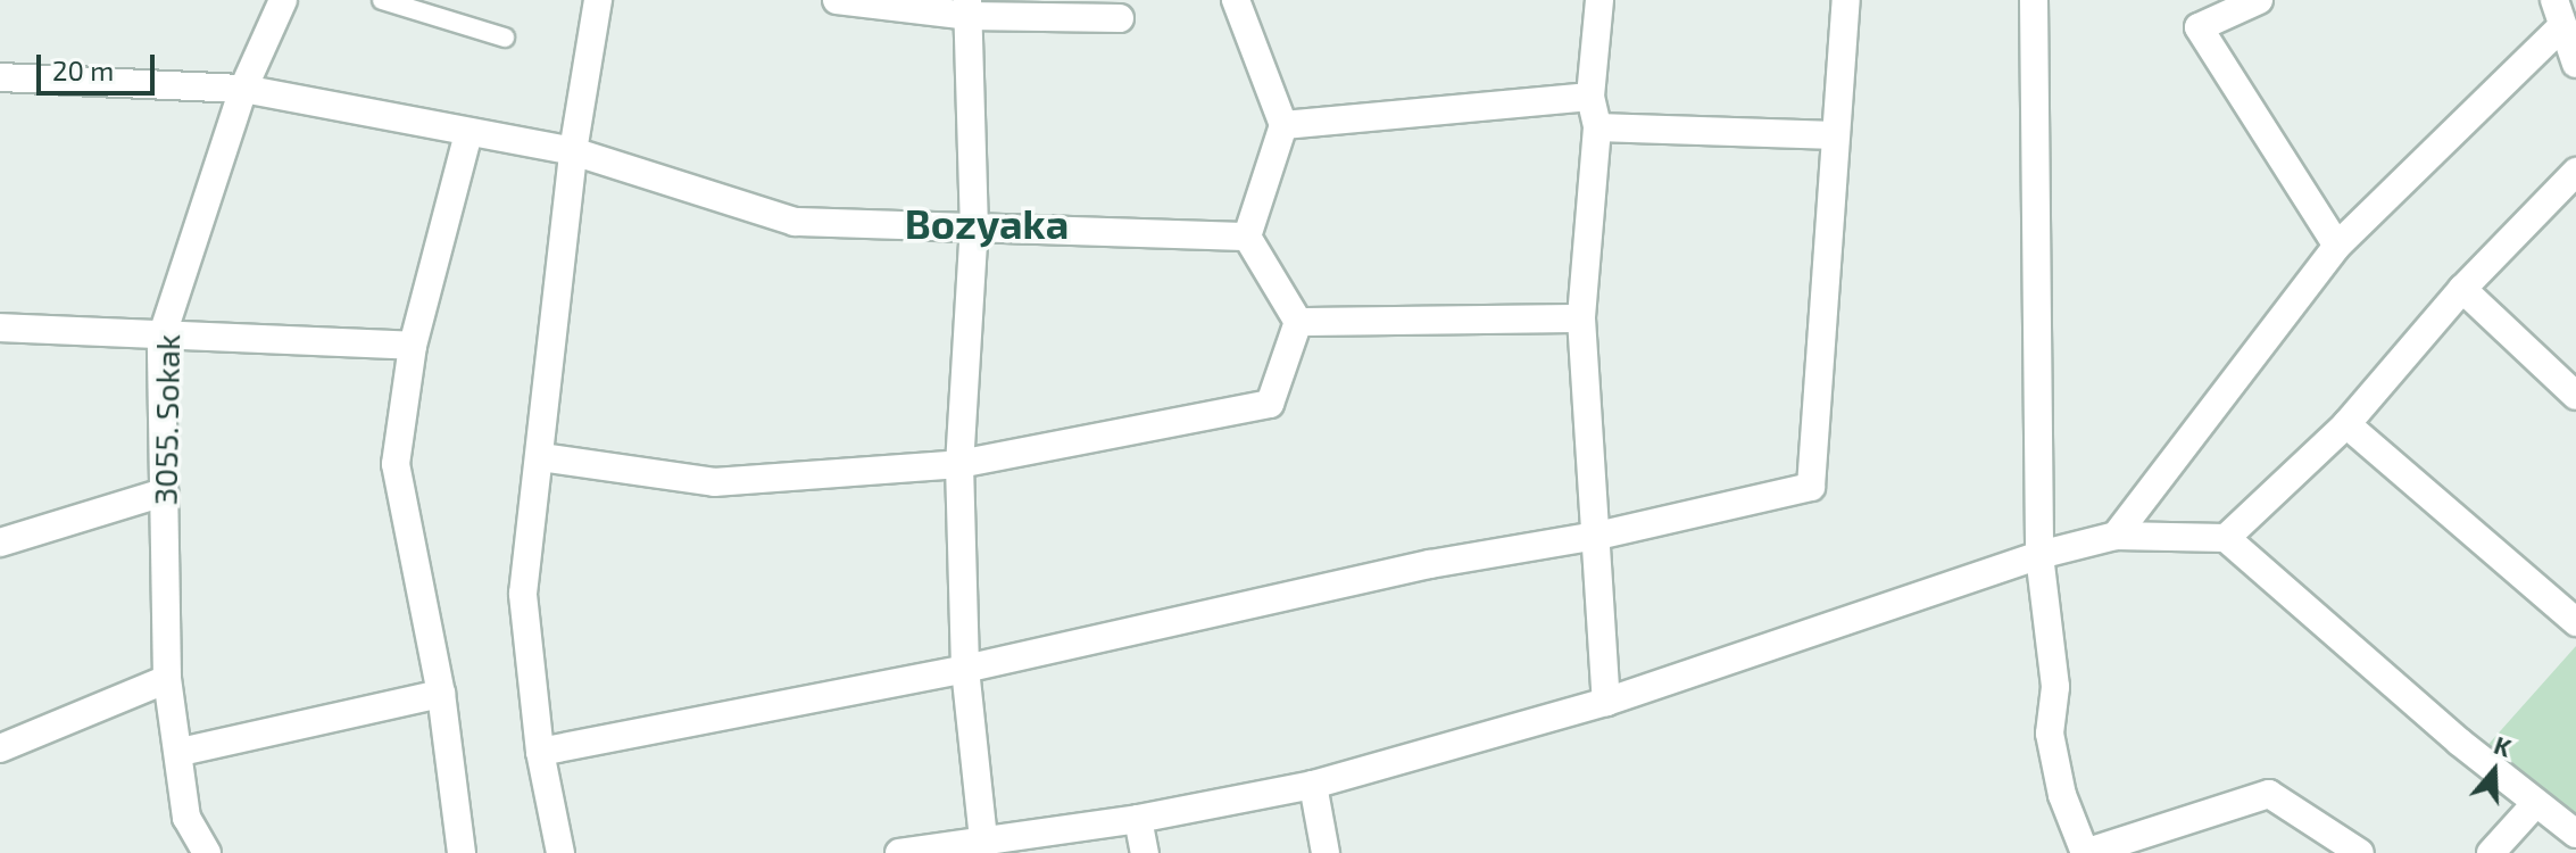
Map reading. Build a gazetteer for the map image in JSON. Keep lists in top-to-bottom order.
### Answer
{
  "streets": {
    "street": ["3055. Sokak"]
  },
  "districts": ["Bozyaka"],
  "scale_bar": "20 m",
  "north": "top"
}
